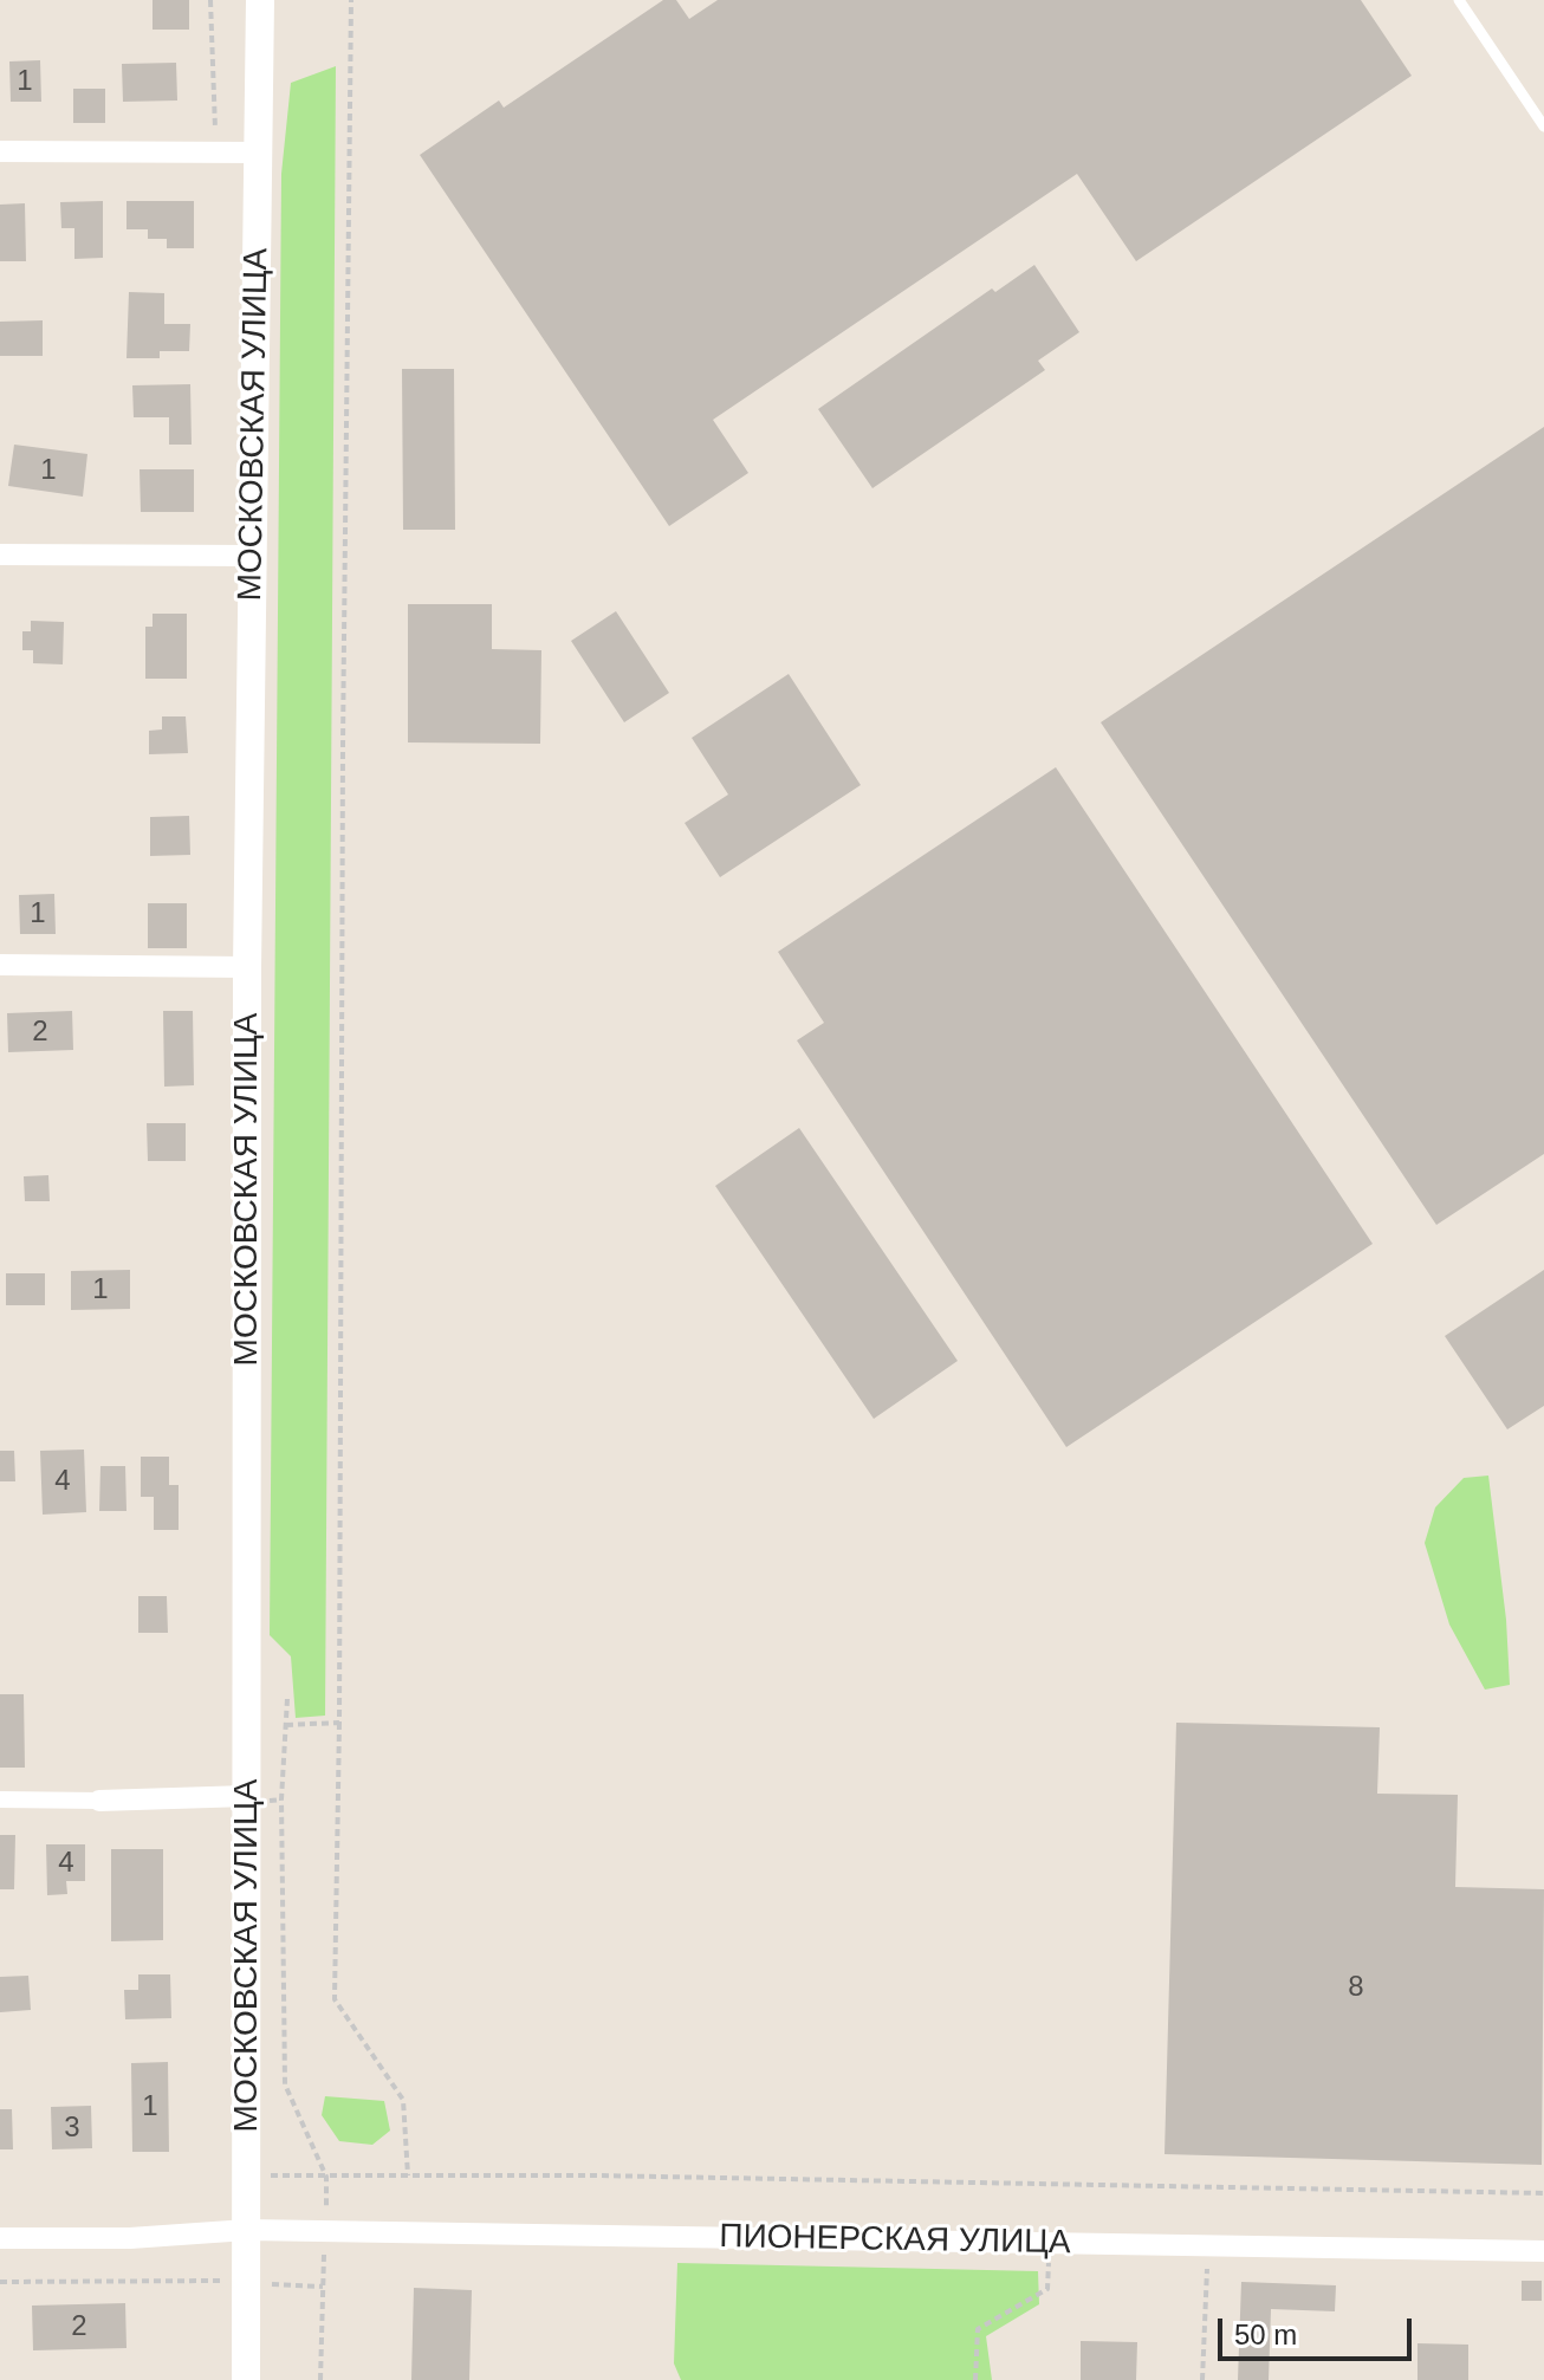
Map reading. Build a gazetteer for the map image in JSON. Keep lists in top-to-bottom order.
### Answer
{
  "streets": {
    "main road": ["МОСКОВСКАЯ УЛИЦА"],
    "street": ["ПИОНЕРСКАЯ УЛИЦА"]
  },
  "crossings": [
    ["МОСКОВСКАЯ УЛИЦА", "ПИОНЕРСКАЯ УЛИЦА"]
  ],
  "house_numbers": [
    "1",
    "1",
    "1",
    "2",
    "1",
    "4",
    "4",
    "8",
    "1",
    "3",
    "2"
  ],
  "scale_bar": "50 m"
}
